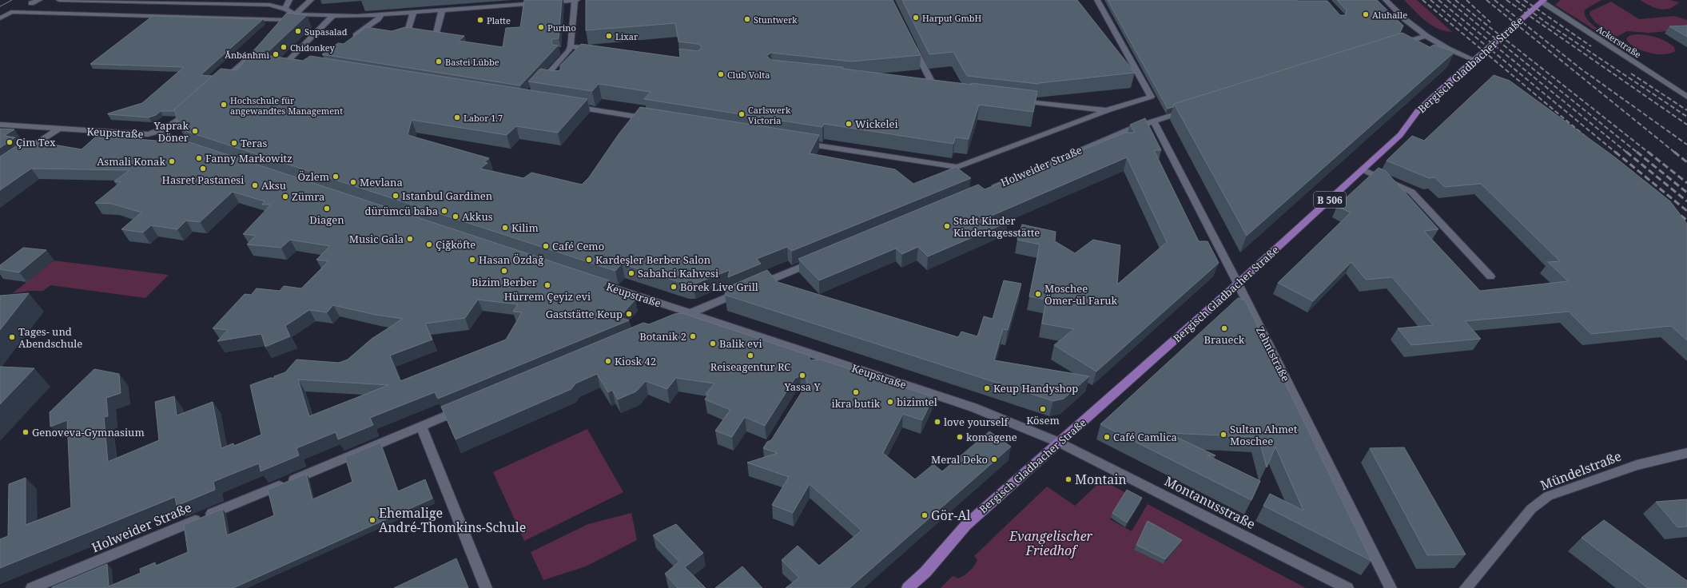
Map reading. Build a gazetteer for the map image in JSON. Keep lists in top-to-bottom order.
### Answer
{
  "streets": {
    "main road": ["Bergisch Gladbacher Straße", "B 506"],
    "street": [
      "Ackerstraße",
      "Keupstraße",
      "Holweider Straße",
      "Zehntstraße",
      "Mündelstraße",
      "Montanusstraße"
    ]
  },
  "crossings": [
    ["Ackerstraße", "Bergisch Gladbacher Straße"],
    ["Bergisch Gladbacher Straße", "Keupstraße"],
    ["Bergisch Gladbacher Straße", "Zehntstraße"],
    ["Bergisch Gladbacher Straße", "Montanusstraße"],
    ["Keupstraße", "Montanusstraße"],
    ["Holweider Straße", "Zehntstraße"]
  ],
  "parks": ["Evangelischer Friedhof"],
  "places": [
    "Aluhalle",
    "Harput GmbH",
    "Stuntwerk",
    "Platte",
    "Purino",
    "Supasalad",
    "Lixar",
    "Chidonkey",
    "Ănbánhmì",
    "Bastei Lübbe",
    "Club Volta",
    "Hochschule für angewandtes Management",
    "Carlswerk Victoria",
    "Labor 1.7",
    "Wickelei",
    "Yaprak Döner",
    "Çim Tex",
    "Teras",
    "Fanny Markowitz",
    "Asmali Konak",
    "Hasret Pastanesi",
    "Özlem",
    "Mevlana",
    "Aksu",
    "Istanbul Gardinen",
    "Zümra",
    "Diagen",
    "dürümcü baba",
    "Akkus",
    "Stadt Kinder Kindertagesstätte",
    "Kilim",
    "Music Gala",
    "Çiğköfte",
    "Café Cemo",
    "Hasan Özdağ",
    "Kardeşler Berber Salon",
    "Bizim Berber",
    "Sabahci Kahvesi",
    "Hürrem Çeyiz evi",
    "Börek Live Grill",
    "Moschee Ömer-ül Faruk",
    "Gaststätte Keup",
    "Braueck",
    "Botanik 2",
    "Tages- und Abendschule",
    "Balik evi",
    "Reiseagentur RC",
    "Kiosk 42",
    "Yassa Y",
    "Keup Handyshop",
    "ikra butik",
    "bizimtel",
    "Kösem",
    "love yourself",
    "Genoveva-Gymnasium",
    "Sultan Ahmet Moschee",
    "komagene",
    "Café Camlica",
    "Meral Deko",
    "Montain",
    "Gör-Al",
    "Ehemalige André-Thomkins-Schule"
  ]
}
